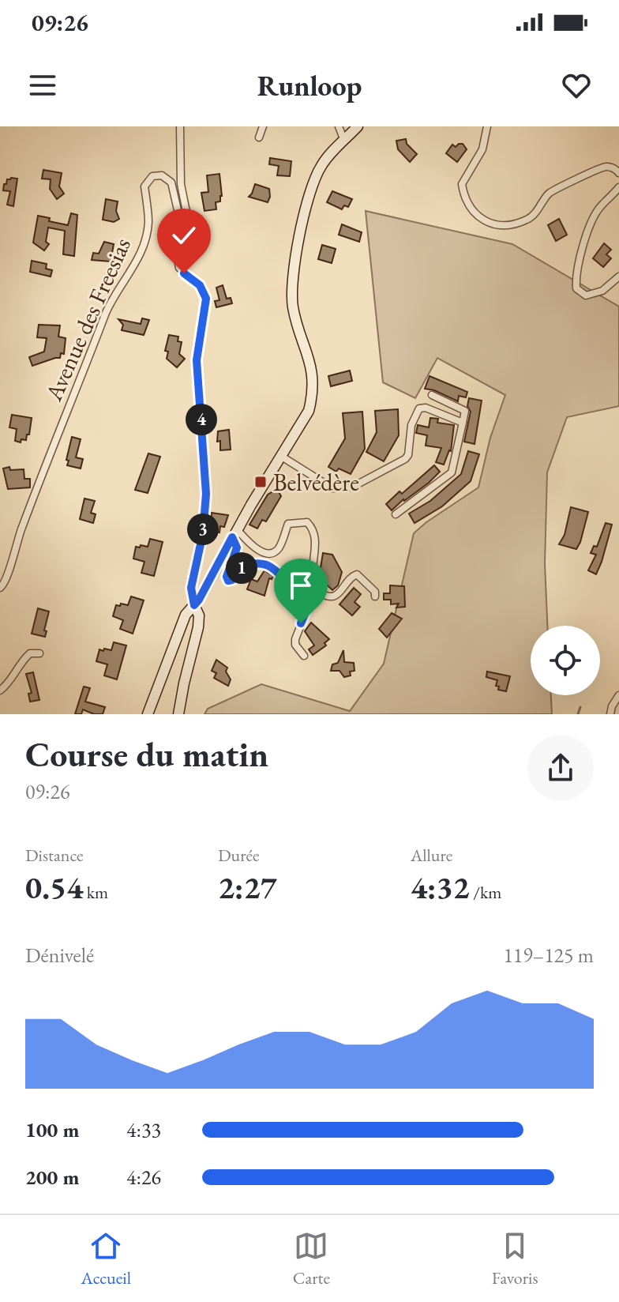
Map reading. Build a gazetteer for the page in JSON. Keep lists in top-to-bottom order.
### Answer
{
  "streets": {
    "street": ["Avenue des Freesias"]
  },
  "places": {
    "transit": ["Belvédère"]
  },
  "page": {
    "status": "09:26",
    "header": "Runloop",
    "pins": ["4", "3", "1"],
    "heading": ["Course du matin", "09:26"],
    "stats": [
      ["Distance", "0.54 km"],
      ["Durée", "2:27"],
      ["Allure", "4:32 /km"]
    ],
    "chart": ["Dénivelé", "119–125 m"],
    "list": [
      {
        "name": "100 m",
        "note": "4:33"
      },
      {
        "name": "200 m",
        "note": "4:26"
      }
    ],
    "tabs": ["Accueil", "Carte", "Favoris"]
  }
}
